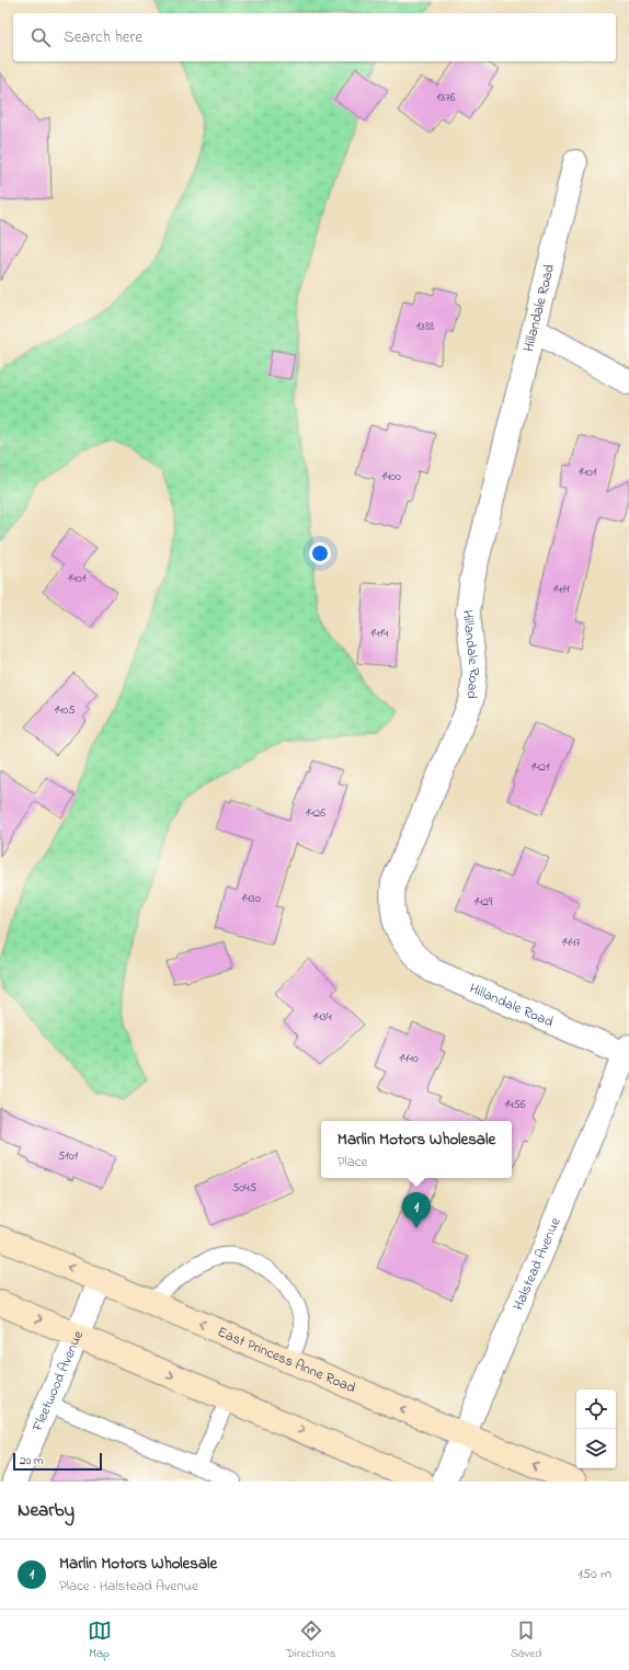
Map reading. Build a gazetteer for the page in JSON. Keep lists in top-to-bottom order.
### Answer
{
  "streets": {
    "main road": ["East Princess Anne Road"],
    "street": ["Hillandale Road", "Halstead Avenue", "Fleetwood Avenue"]
  },
  "crossings": [
    ["Hillandale Road", "Halstead Avenue"],
    ["Halstead Avenue", "East Princess Anne Road"],
    ["East Princess Anne Road", "Fleetwood Avenue"]
  ],
  "house_numbers": [
    "1376",
    "1388",
    "1401",
    "1400",
    "1401",
    "1411",
    "1414",
    "1405",
    "1421",
    "1426",
    "1430",
    "1429",
    "1447",
    "1434",
    "1440",
    "1456",
    "5101",
    "5045"
  ],
  "scale_bar": "20 m",
  "page": {
    "search": "Search here",
    "popup": ["Marlin Motors Wholesale", "Place"],
    "pins": "1",
    "scale": "20 m",
    "heading": "Nearby",
    "list": [
      {
        "mark": "1",
        "name": "Marlin Motors Wholesale",
        "note": "Place · Halstead Avenue",
        "value": "150 m"
      }
    ],
    "nav": ["Map", "Directions", "Saved"]
  }
}
